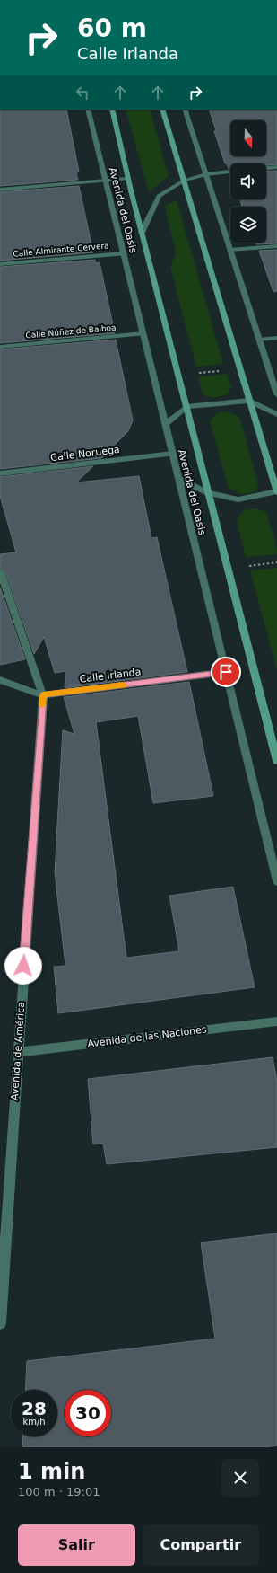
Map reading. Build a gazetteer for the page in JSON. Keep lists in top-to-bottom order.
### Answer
{
  "streets": {
    "main road": ["Avenida del Oasis"],
    "street": [
      "Calle Almirante Cervera",
      "Calle Núñez de Balboa",
      "Calle Noruega",
      "Calle Irlanda",
      "Avenida de las Naciones",
      "Avenida de América"
    ]
  },
  "crossings": [
    ["Avenida del Oasis", "Calle Almirante Cervera"],
    ["Avenida del Oasis", "Calle Núñez de Balboa"],
    ["Avenida del Oasis", "Calle Noruega"],
    ["Avenida del Oasis", "Calle Irlanda"],
    ["Calle Irlanda", "Avenida de América"],
    ["Avenida de las Naciones", "Avenida de América"]
  ],
  "north": "bottom",
  "page": {
    "turn": ["60 m", "Calle Irlanda"],
    "speed": "28 km/h",
    "limit": "30",
    "heading": ["1 min", "100 m · 19:01"],
    "buttons": ["Salir", "Compartir"]
  }
}
